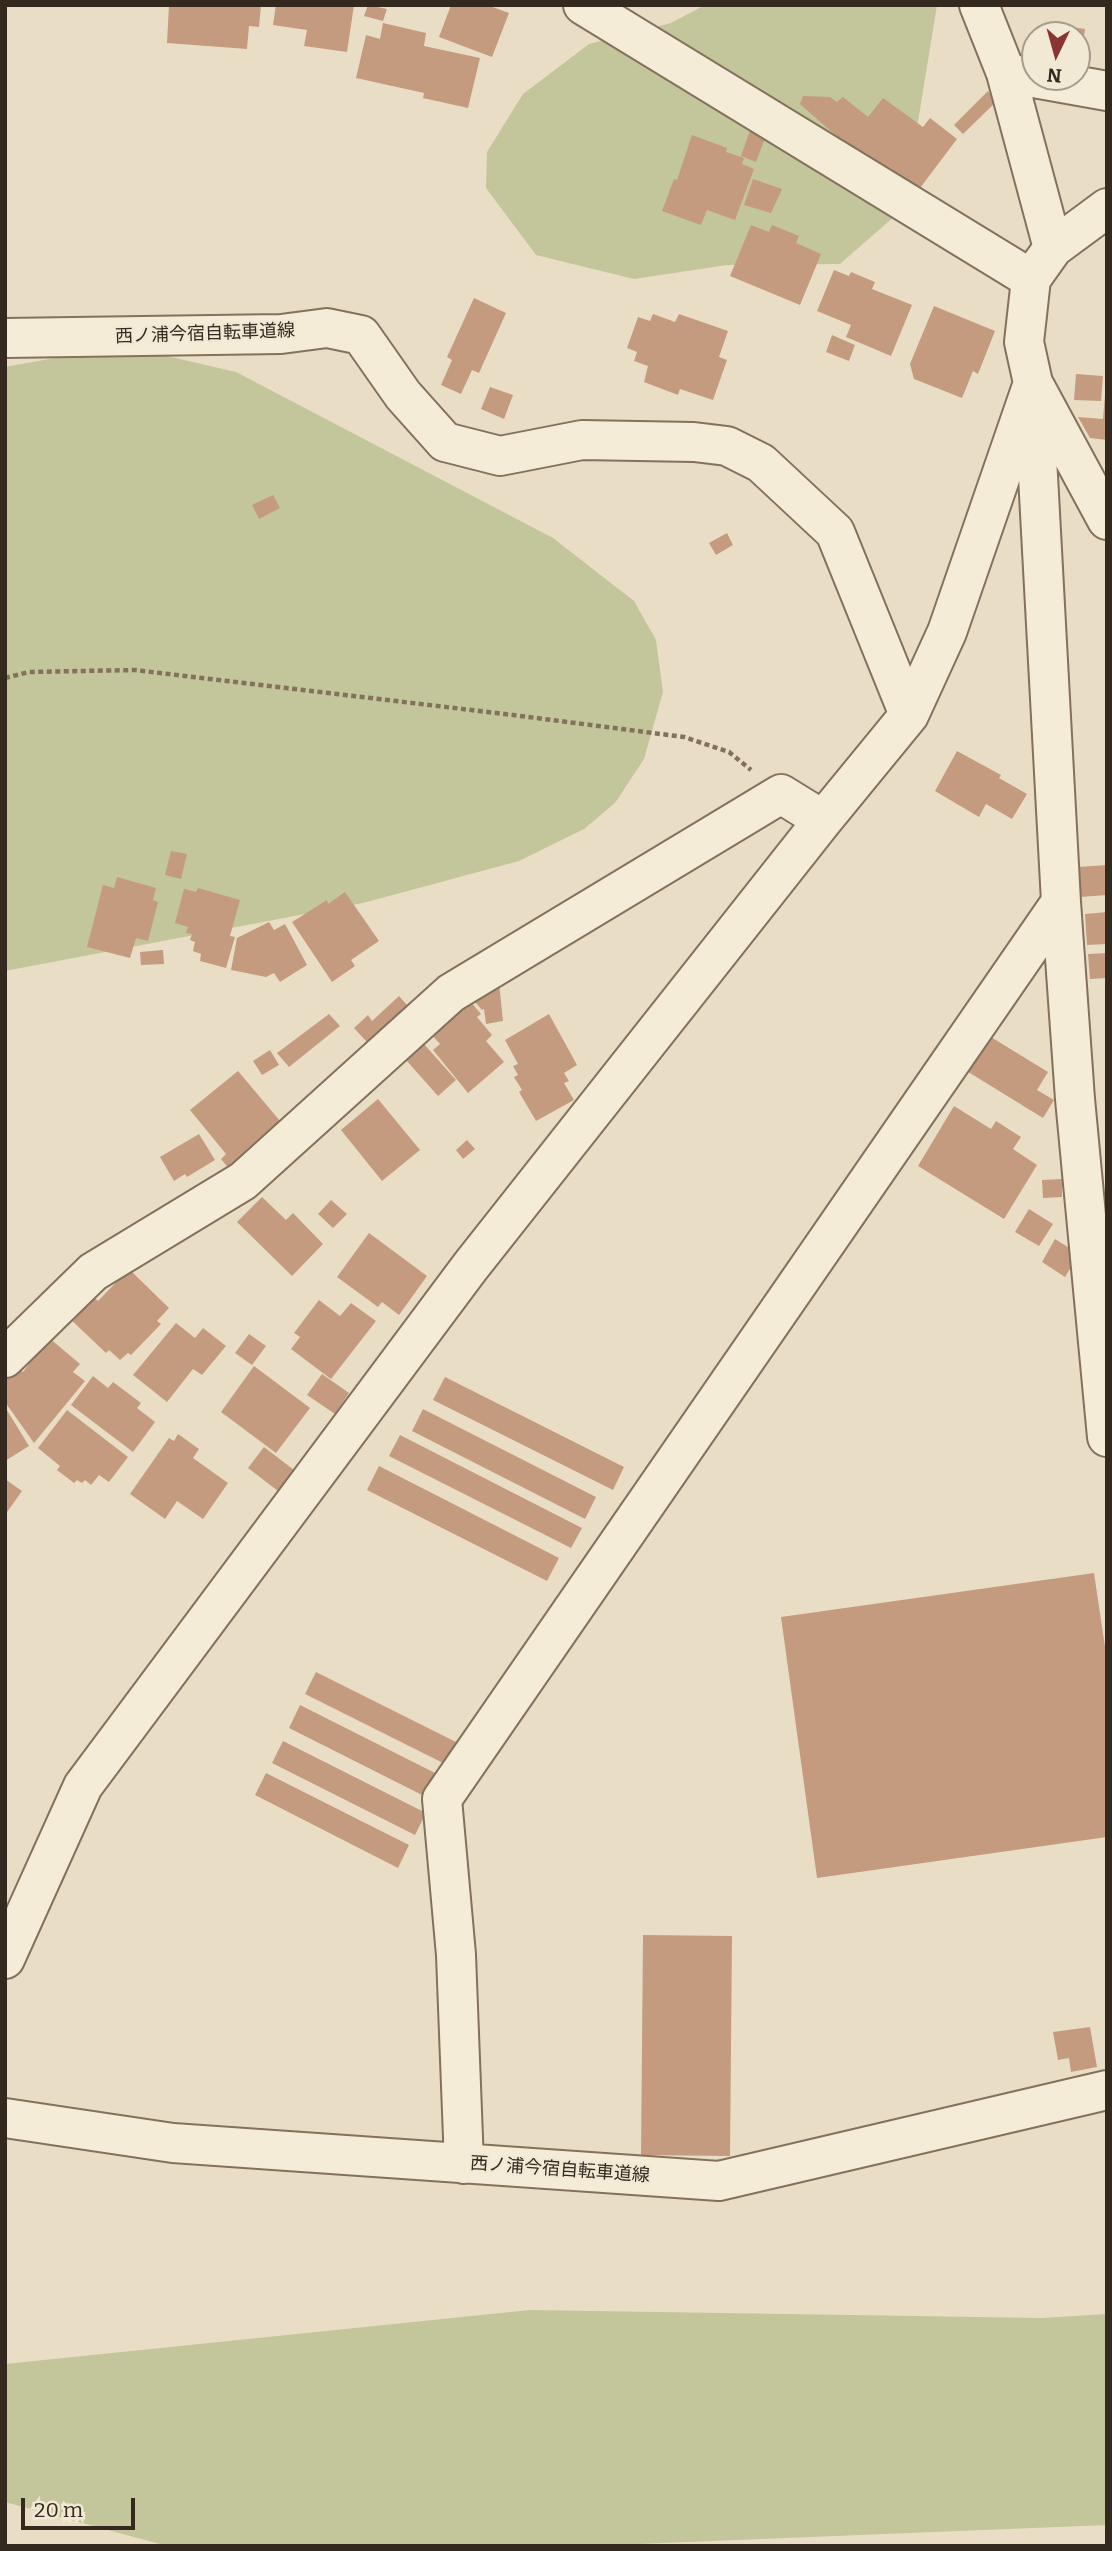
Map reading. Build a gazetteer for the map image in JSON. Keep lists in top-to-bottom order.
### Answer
{
  "streets": {
    "street": ["西ノ浦今宿自転車道線"]
  },
  "scale_bar": "20 m",
  "north": "bottom"
}
